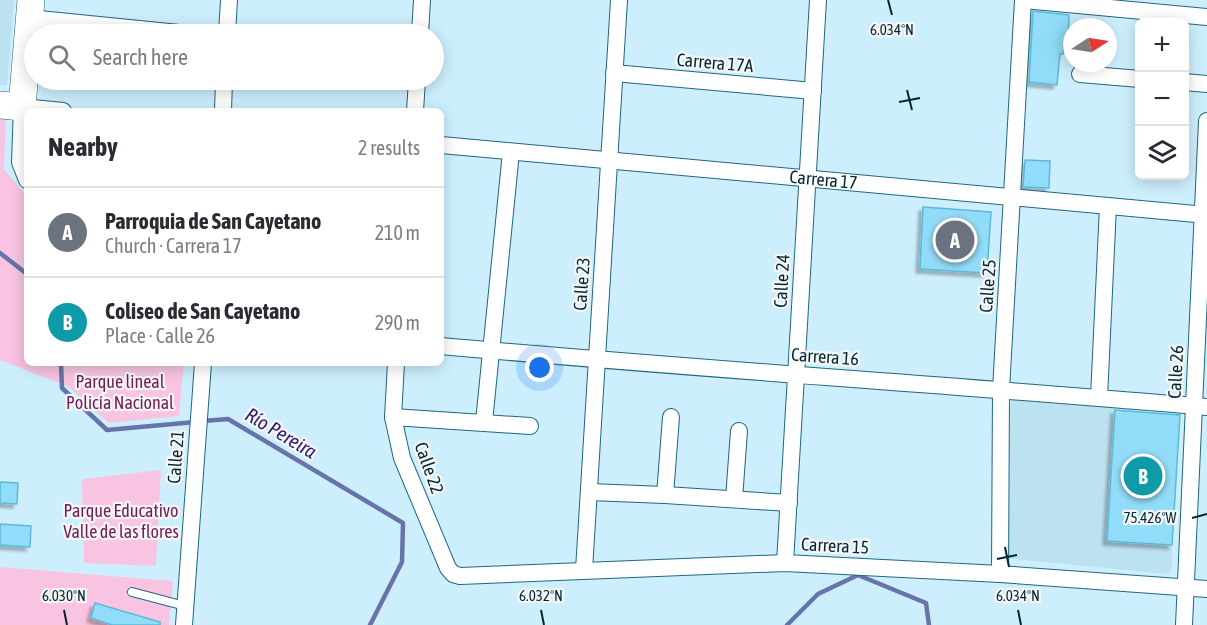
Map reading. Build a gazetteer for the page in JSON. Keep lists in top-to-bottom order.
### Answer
{
  "streets": {
    "street": [
      "Carrera 17A",
      "Carrera 17",
      "Calle 24",
      "Calle 23",
      "Calle 25",
      "Carrera 16",
      "Calle 26",
      "Calle 21",
      "Calle 22",
      "Carrera 15"
    ]
  },
  "crossings": [
    ["Carrera 17A", "Calle 24"],
    ["Carrera 17A", "Calle 23"],
    ["Carrera 17", "Calle 24"],
    ["Carrera 17", "Calle 23"],
    ["Carrera 17", "Calle 25"],
    ["Carrera 17", "Calle 26"],
    ["Calle 24", "Carrera 16"],
    ["Calle 24", "Carrera 15"],
    ["Calle 23", "Carrera 16"],
    ["Calle 23", "Carrera 15"],
    ["Calle 25", "Carrera 16"],
    ["Calle 25", "Carrera 15"],
    ["Carrera 16", "Calle 26"],
    ["Calle 26", "Carrera 15"],
    ["Calle 22", "Carrera 15"]
  ],
  "water": ["Río Pereira"],
  "parks": ["Parque lineal Policía Nacional", "Parque Educativo Valle de las flores"],
  "north": "right",
  "page": {
    "map_buttons": ["+", "−"],
    "search": "Search here",
    "heading": ["Nearby", "2 results"],
    "list": [
      {
        "mark": "A",
        "name": "Parroquia de San Cayetano",
        "note": "Church · Carrera 17",
        "value": "210 m"
      },
      {
        "mark": "B",
        "name": "Coliseo de San Cayetano",
        "note": "Place · Calle 26",
        "value": "290 m"
      }
    ],
    "pins": ["A", "B"]
  },
  "coordinates": [
    "6.034°N",
    "75.426°W",
    "6.030°N",
    "6.032°N"
  ]
}
